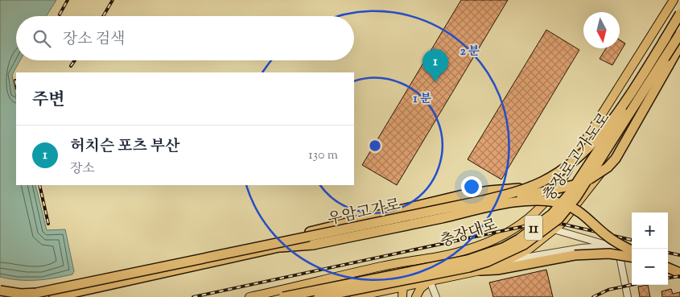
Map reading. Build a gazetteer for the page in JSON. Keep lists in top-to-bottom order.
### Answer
{
  "streets": {
    "highway": ["충장로고가도로", "우암고가로", "11"],
    "main road": ["충장대로"]
  },
  "crossings": [
    ["충장로고가도로", "우암고가로"]
  ],
  "north": "bottom",
  "page": {
    "search": "장소 검색",
    "pins": "1",
    "heading": "주변",
    "list": [
      {
        "mark": "1",
        "name": "허치슨 포츠 부산",
        "note": "장소",
        "value": "130 m"
      }
    ],
    "map_buttons": ["+", "−"]
  },
  "rings": ["2 분", "1 분"]
}
